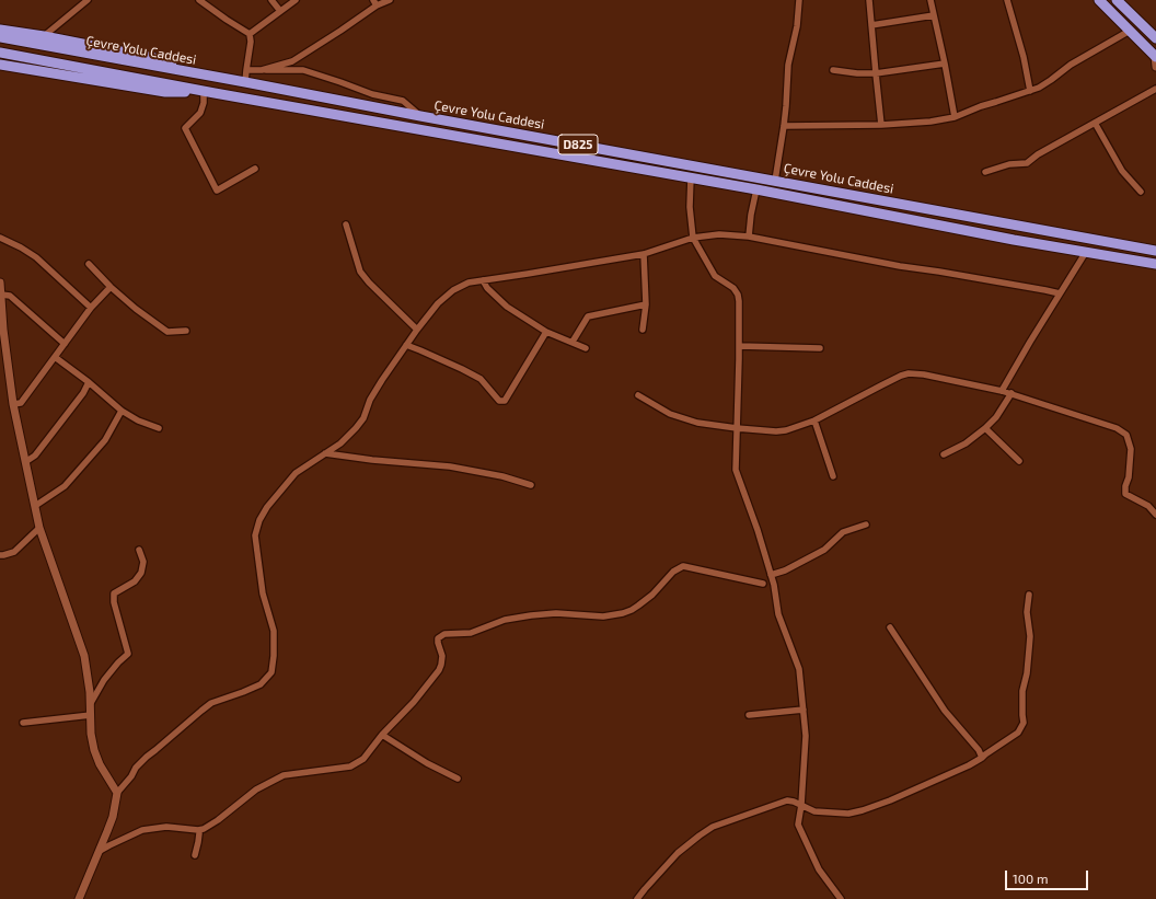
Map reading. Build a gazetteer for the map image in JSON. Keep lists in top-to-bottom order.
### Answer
{
  "streets": {
    "highway": ["Çevre Yolu Caddesi", "D825"]
  },
  "scale_bar": "100 m"
}
